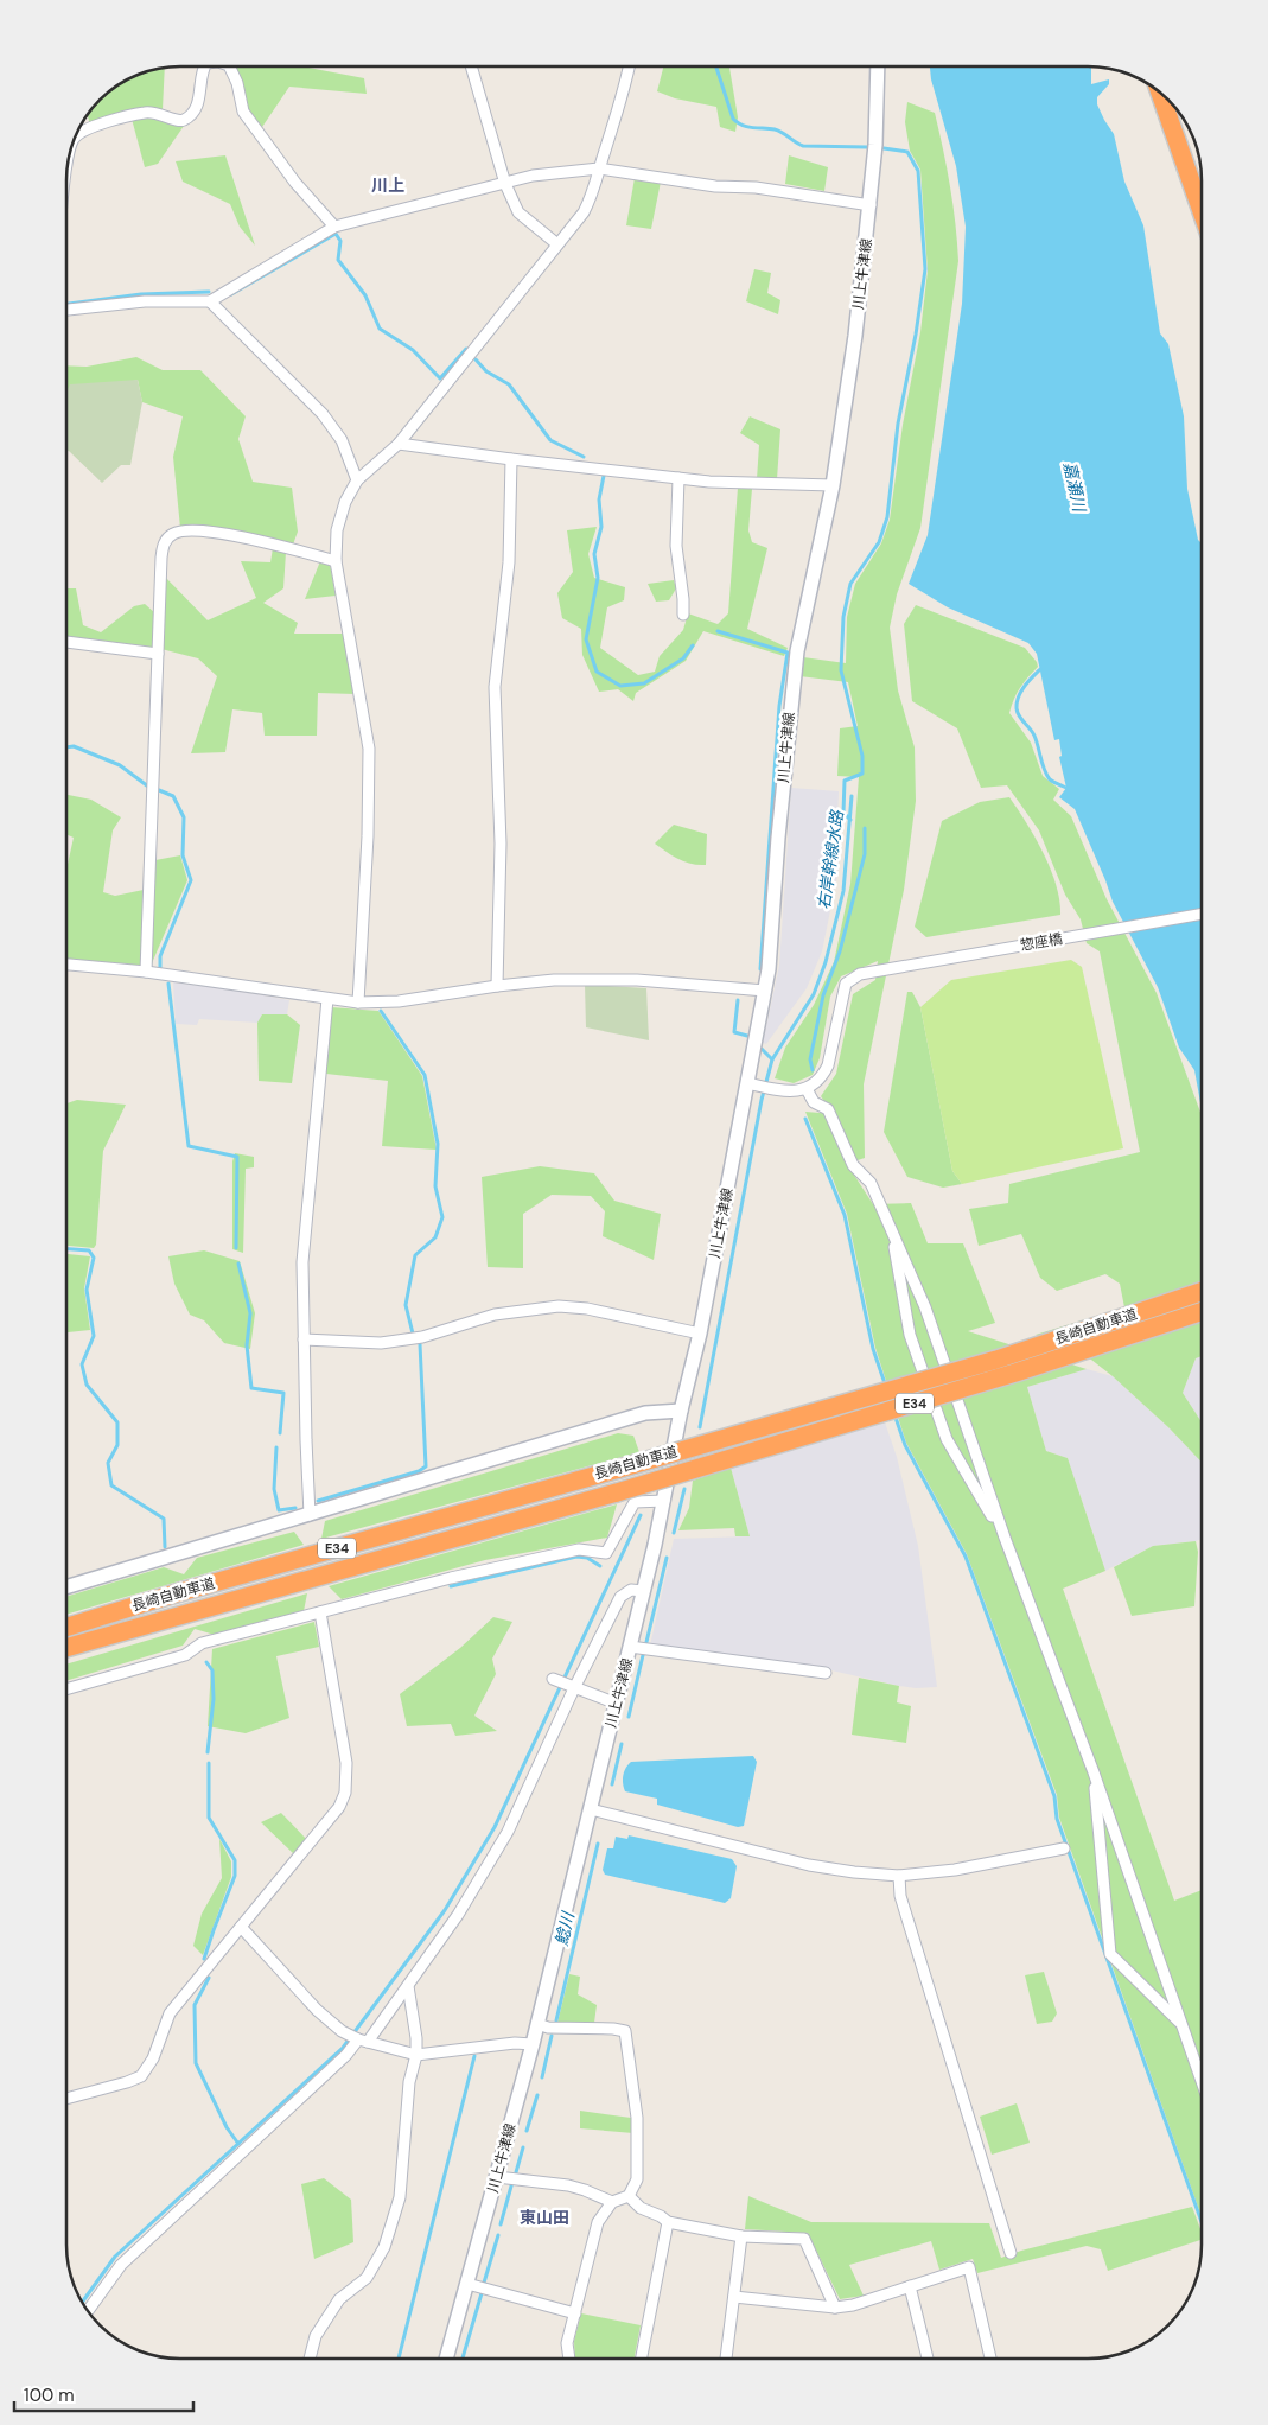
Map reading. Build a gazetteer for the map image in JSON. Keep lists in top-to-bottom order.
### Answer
{
  "streets": {
    "highway": ["長崎自動車道", "E34"],
    "main road": ["川上牛津線"],
    "street": ["惣座橋"]
  },
  "districts": ["川上", "東山田"],
  "water": ["嘉瀬川", "右岸幹線水路", "鯰川"],
  "scale_bar": "100 m"
}
